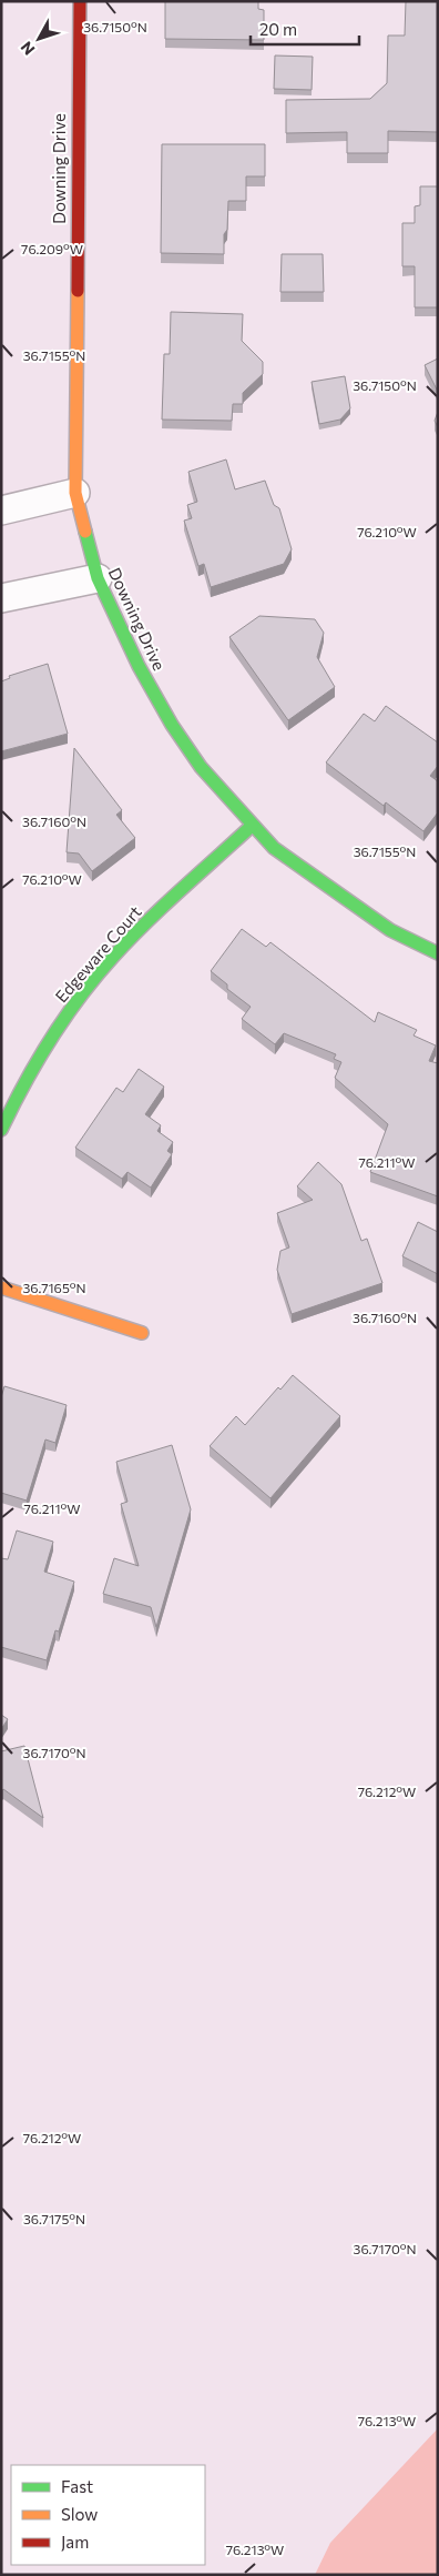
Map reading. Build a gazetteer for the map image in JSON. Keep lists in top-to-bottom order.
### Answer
{
  "streets": {
    "street": ["Downing Drive", "Edgeware Court"]
  },
  "crossings": [
    ["Downing Drive", "Edgeware Court"]
  ],
  "legend": ["Fast", "Slow", "Jam"],
  "scale_bar": "20 m",
  "north": "bottom left",
  "coordinates": [
    "36.7150°N",
    "76.209°W",
    "36.7155°N",
    "76.210°W",
    "36.7160°N",
    "76.211°W",
    "36.7165°N",
    "36.7170°N",
    "76.212°W",
    "36.7175°N",
    "76.213°W"
  ]
}
